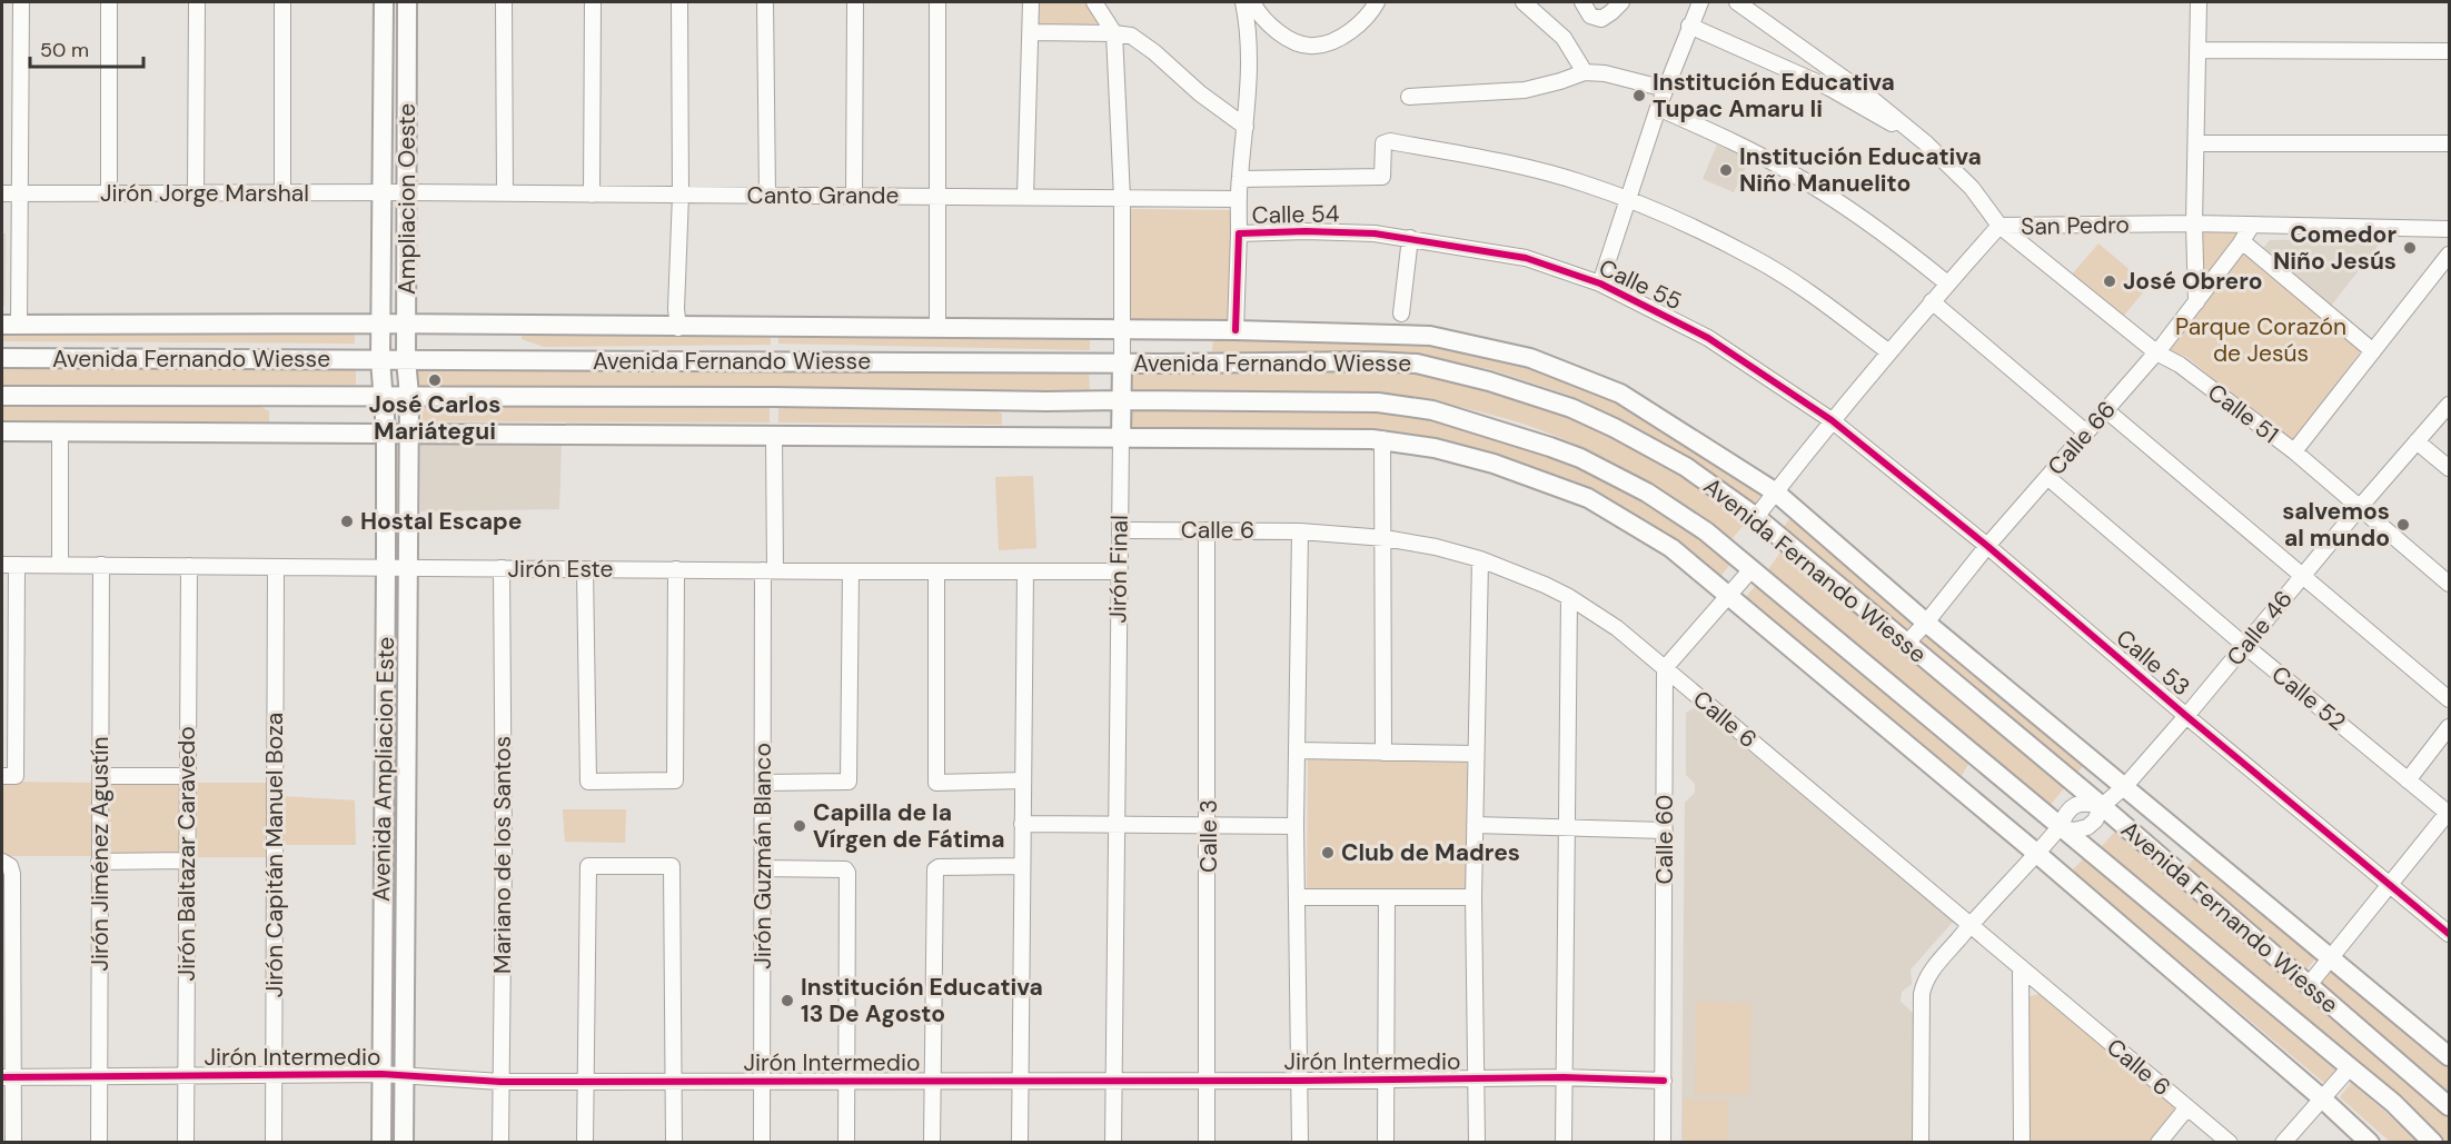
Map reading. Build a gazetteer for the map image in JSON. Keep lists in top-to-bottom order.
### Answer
{
  "streets": {
    "main road": [
      "Ampliacion Oeste",
      "Avenida Fernando Wiesse",
      "Jirón Final",
      "Avenida Ampliacion Este"
    ],
    "street": [
      "Jirón Jorge Marshal",
      "Canto Grande",
      "Calle 54",
      "San Pedro",
      "Calle 55",
      "Calle 51",
      "Calle 66",
      "Calle 6",
      "Jirón Este",
      "Calle 46",
      "Calle 53",
      "Calle 52",
      "Calle 3",
      "Calle 60",
      "Jirón Jiménez Agustín",
      "Jirón Baltazar Caravedo",
      "Jirón Capitán Manuel Boza",
      "Mariano de los Santos",
      "Jirón Guzmán Blanco",
      "Jirón Intermedio"
    ]
  },
  "crossings": [
    ["Jirón Jorge Marshal", "Canto Grande"],
    ["Jirón Jorge Marshal", "Ampliacion Oeste"],
    ["Canto Grande", "Ampliacion Oeste"],
    ["Canto Grande", "Jirón Final"],
    ["Ampliacion Oeste", "Avenida Fernando Wiesse"],
    ["Ampliacion Oeste", "Avenida Ampliacion Este"],
    ["Calle 54", "Calle 55"],
    ["Calle 54", "Avenida Fernando Wiesse"],
    ["San Pedro", "Calle 55"],
    ["San Pedro", "Avenida Fernando Wiesse"],
    ["San Pedro", "Calle 51"],
    ["San Pedro", "Calle 66"],
    ["San Pedro", "Calle 53"],
    ["Calle 55", "Calle 53"],
    ["Avenida Fernando Wiesse", "Calle 66"],
    ["Avenida Fernando Wiesse", "Jirón Final"],
    ["Avenida Fernando Wiesse", "Calle 46"],
    ["Avenida Fernando Wiesse", "Avenida Ampliacion Este"],
    ["Calle 51", "Calle 66"],
    ["Calle 51", "Calle 46"],
    ["Calle 66", "Calle 53"],
    ["Calle 66", "Calle 52"],
    ["Calle 6", "Jirón Final"],
    ["Calle 6", "Calle 3"],
    ["Calle 6", "Calle 60"],
    ["Jirón Este", "Jirón Final"],
    ["Jirón Este", "Avenida Ampliacion Este"],
    ["Jirón Este", "Jirón Jiménez Agustín"],
    ["Jirón Este", "Jirón Baltazar Caravedo"],
    ["Jirón Este", "Jirón Capitán Manuel Boza"],
    ["Jirón Este", "Mariano de los Santos"],
    ["Jirón Este", "Jirón Guzmán Blanco"],
    ["Jirón Final", "Jirón Intermedio"],
    ["Calle 46", "Calle 53"],
    ["Calle 46", "Calle 52"],
    ["Avenida Ampliacion Este", "Jirón Intermedio"],
    ["Calle 3", "Jirón Intermedio"],
    ["Calle 60", "Jirón Intermedio"],
    ["Jirón Jiménez Agustín", "Jirón Intermedio"],
    ["Jirón Baltazar Caravedo", "Jirón Intermedio"],
    ["Jirón Capitán Manuel Boza", "Jirón Intermedio"],
    ["Mariano de los Santos", "Jirón Intermedio"],
    ["Jirón Guzmán Blanco", "Jirón Intermedio"]
  ],
  "parks": ["Parque Corazón de Jesús"],
  "places": [
    "Institución Educativa Tupac Amaru Ii",
    "Institución Educativa Niño Manuelito",
    "Comedor Niño Jesús",
    "José Obrero",
    "José Carlos Mariátegui",
    "Hostal Escape",
    "salvemos al mundo",
    "Capilla de la Vírgen de Fátima",
    "Club de Madres",
    "Institución Educativa 13 De Agosto"
  ],
  "scale_bar": "50 m"
}
